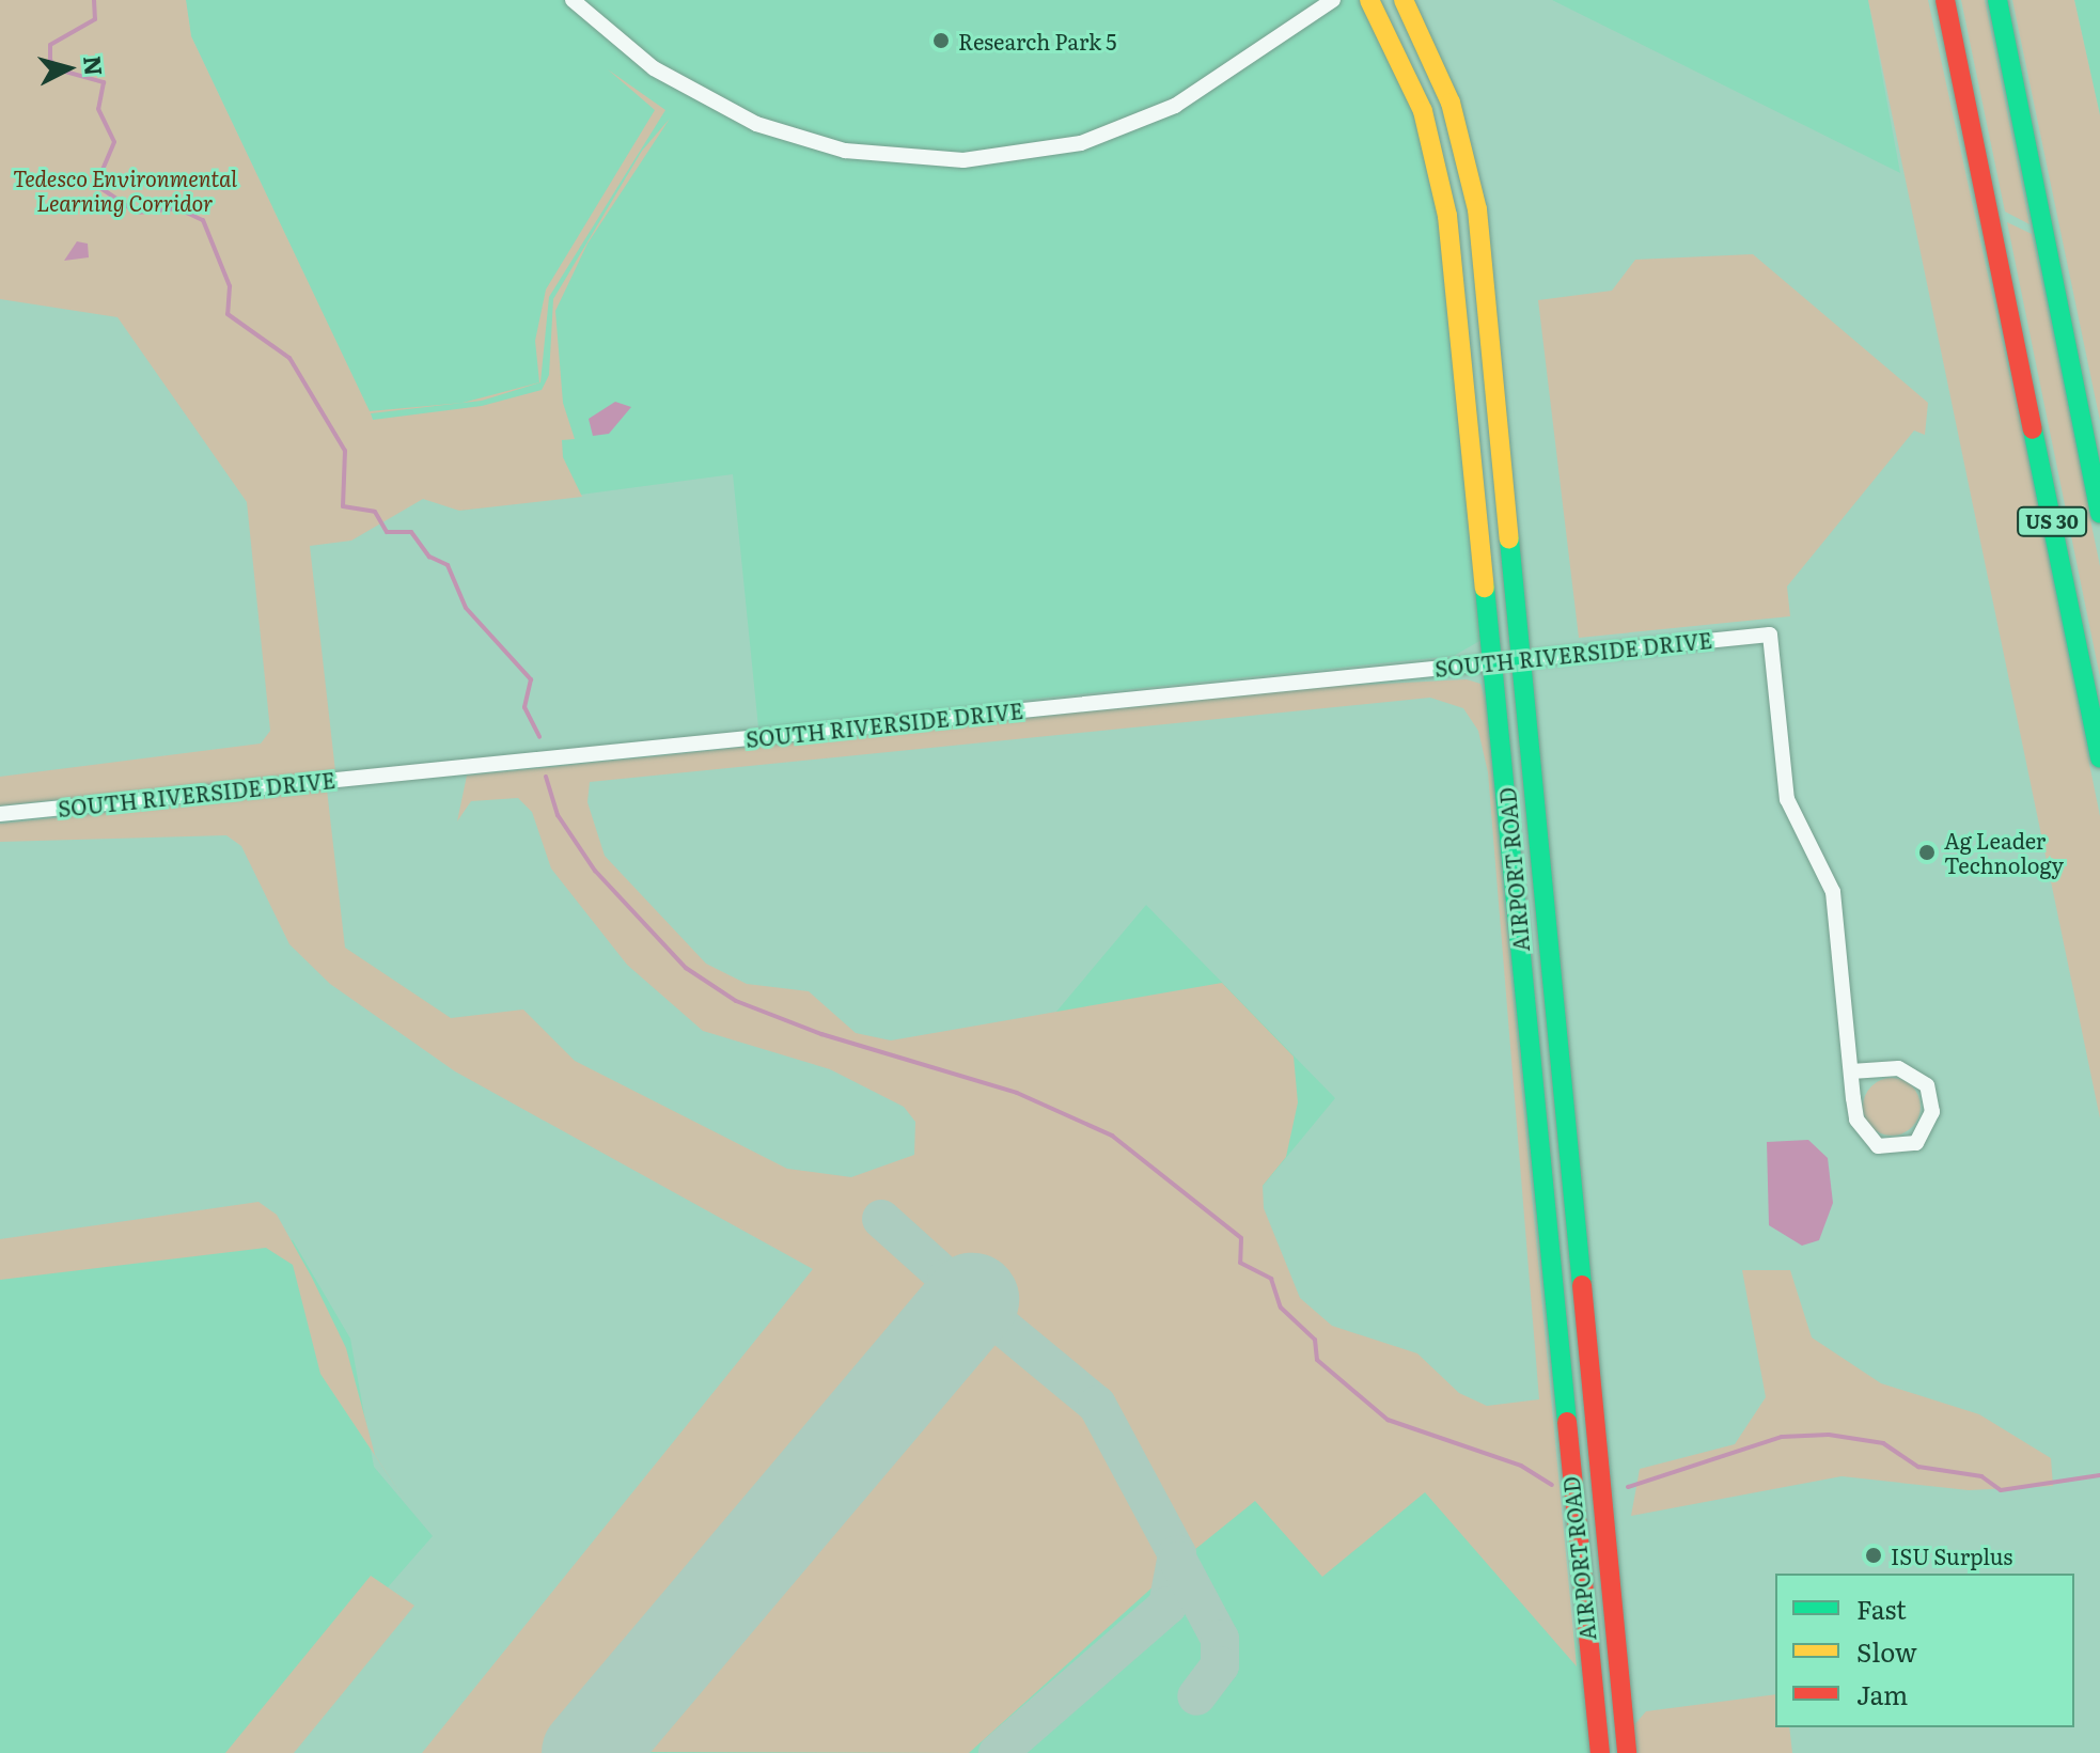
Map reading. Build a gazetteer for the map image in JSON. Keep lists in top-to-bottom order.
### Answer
{
  "streets": {
    "main road": ["US 30", "AIRPORT ROAD"],
    "street": ["SOUTH RIVERSIDE DRIVE"]
  },
  "crossings": [
    ["SOUTH RIVERSIDE DRIVE", "AIRPORT ROAD"]
  ],
  "parks": ["Tedesco Environmental Learning Corridor"],
  "places": ["Research Park 5", "Ag Leader Technology", "ISU Surplus"],
  "legend": ["Fast", "Slow", "Jam"],
  "north": "right"
}
